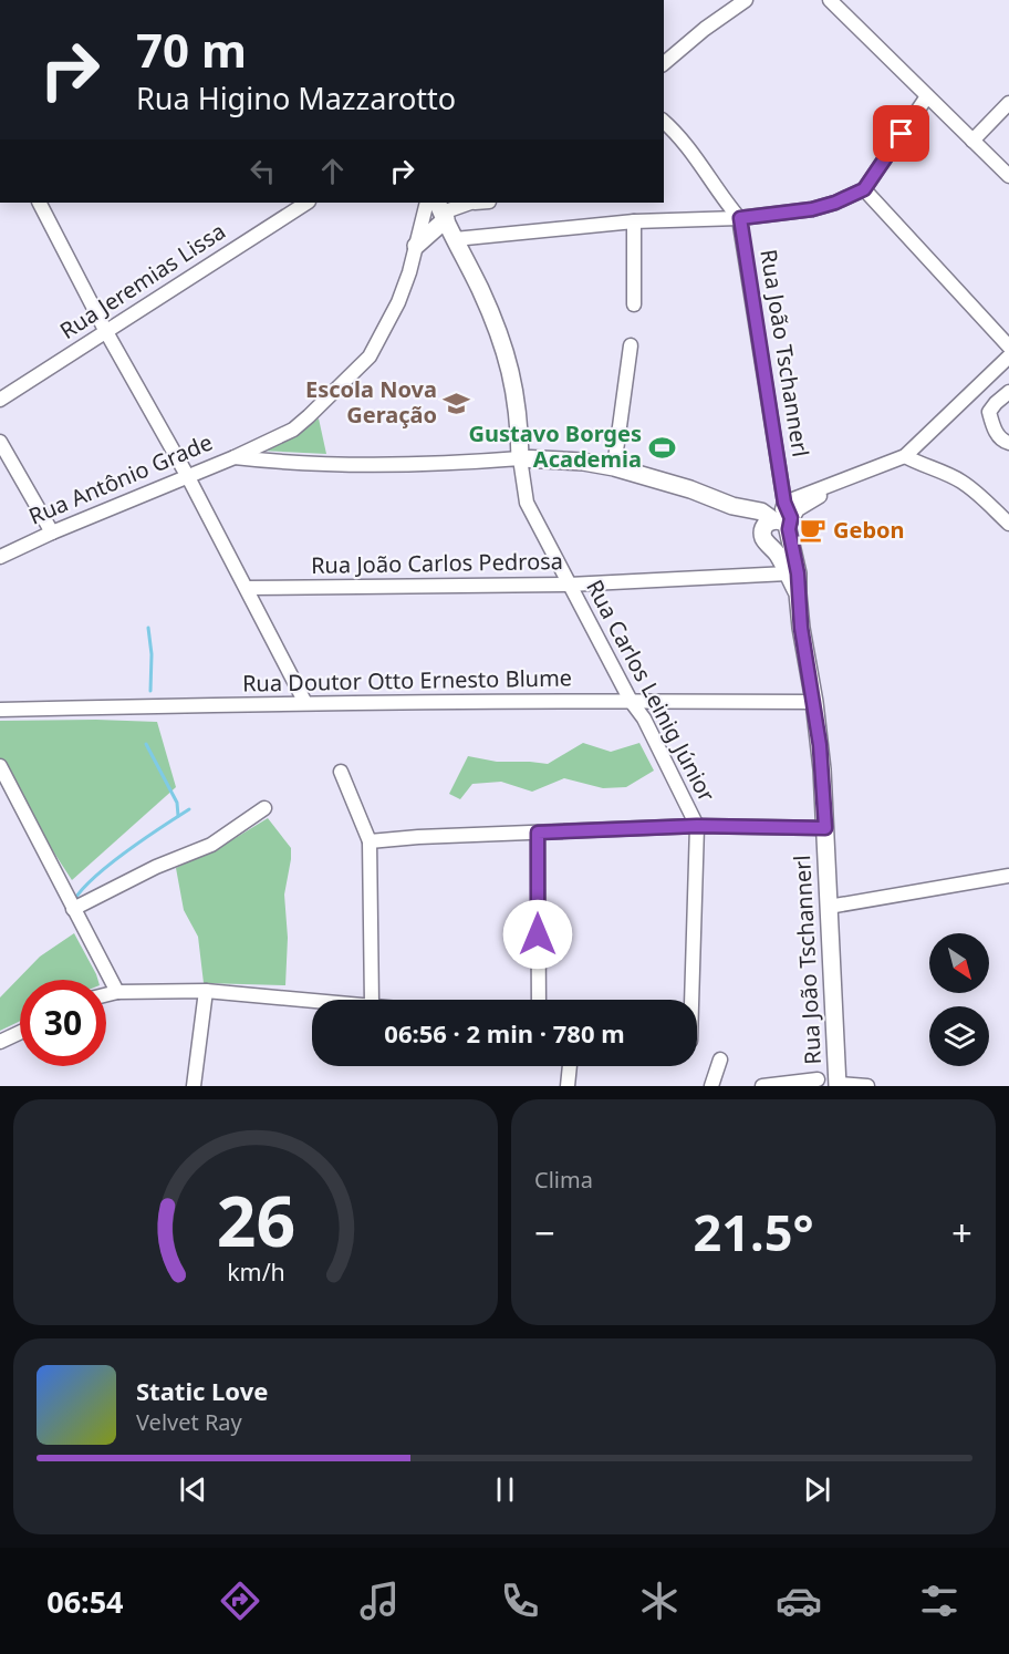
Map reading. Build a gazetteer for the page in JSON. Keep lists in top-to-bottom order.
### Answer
{
  "streets": {
    "main road": ["Rua João Tschannerl", "Rua Antônio Grade"],
    "street": [
      "Rua Jeremias Lissa",
      "Rua João Carlos Pedrosa",
      "Rua Doutor Otto Ernesto Blume",
      "Rua Carlos Leinig Júnior"
    ]
  },
  "crossings": [
    ["Rua João Tschannerl", "Rua Antônio Grade"],
    ["Rua João Tschannerl", "Rua João Carlos Pedrosa"],
    ["Rua João Tschannerl", "Rua Doutor Otto Ernesto Blume"],
    ["Rua Antônio Grade", "Rua Carlos Leinig Júnior"],
    ["Rua João Carlos Pedrosa", "Rua Carlos Leinig Júnior"],
    ["Rua Doutor Otto Ernesto Blume", "Rua Carlos Leinig Júnior"]
  ],
  "places": {
    "school or university": ["Escola Nova Geração"],
    "sports": ["Gustavo Borges Academia"],
    "cafe": ["Gebon"]
  },
  "north": "bottom right",
  "page": {
    "turn": ["70 m", "Rua Higino Mazzarotto"],
    "limit": "30",
    "trip": "06:56 · 2 min · 780 m",
    "tile": "Clima",
    "heat": ["−", "21.5°", "+"],
    "song": ["Static Love", "Velvet Ray"],
    "tabs": "06:54",
    "gauge": ["26", "km/h"]
  }
}
